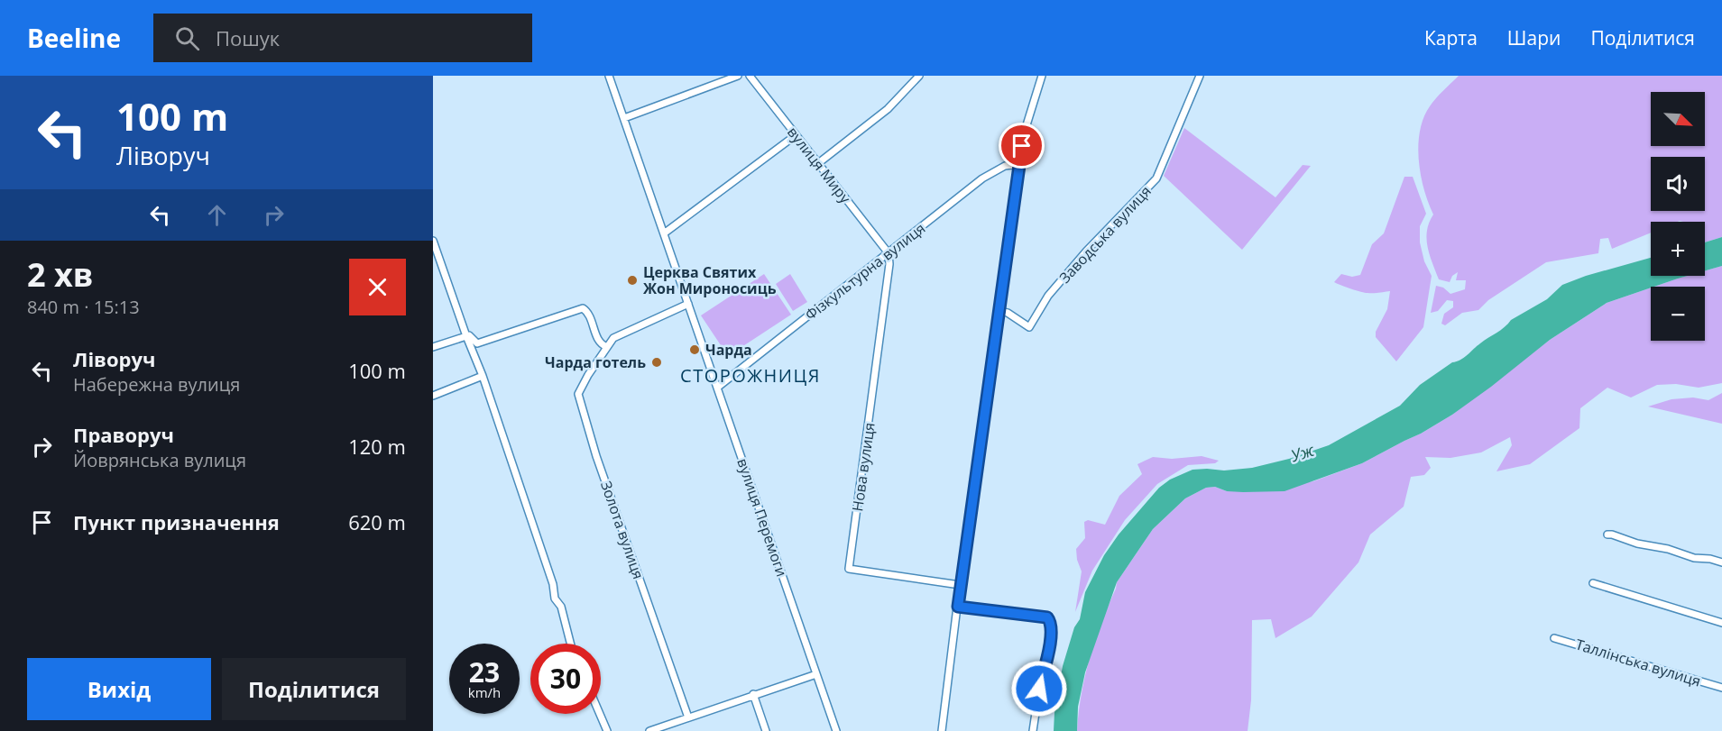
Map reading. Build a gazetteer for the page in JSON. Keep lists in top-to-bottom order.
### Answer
{
  "streets": {
    "street": [
      "вулиця Миру",
      "Заводська вулиця",
      "Фізкультурна вулиця",
      "Нова вулиця",
      "вулиця Перемоги",
      "Золота вулиця",
      "Таллінська вулиця"
    ]
  },
  "crossings": [
    ["вулиця Миру", "Фізкультурна вулиця"],
    ["вулиця Миру", "Нова вулиця"],
    ["Фізкультурна вулиця", "Нова вулиця"],
    ["Фізкультурна вулиця", "вулиця Перемоги"]
  ],
  "districts": ["СТОРОЖНИЦЯ"],
  "water": ["Уж"],
  "places": ["Церква Святих Жон Мироносиць", "Чарда", "Чарда готель"],
  "north": "bottom right",
  "page": {
    "header": "Beeline",
    "search": "Пошук",
    "nav": ["Карта", "Шари", "Поділитися"],
    "turn": ["100 m", "Ліворуч"],
    "map_buttons": ["+", "−"],
    "heading": ["2 хв", "840 m · 15:13"],
    "list": [
      {
        "name": "Ліворуч",
        "note": "Набережна вулиця",
        "value": "100 m"
      },
      {
        "name": "Праворуч",
        "note": "Йоврянська вулиця",
        "value": "120 m"
      },
      {
        "name": "Пункт призначення",
        "value": "620 m"
      }
    ],
    "speed": "23 km/h",
    "limit": "30",
    "buttons": ["Вихід", "Поділитися"]
  }
}
